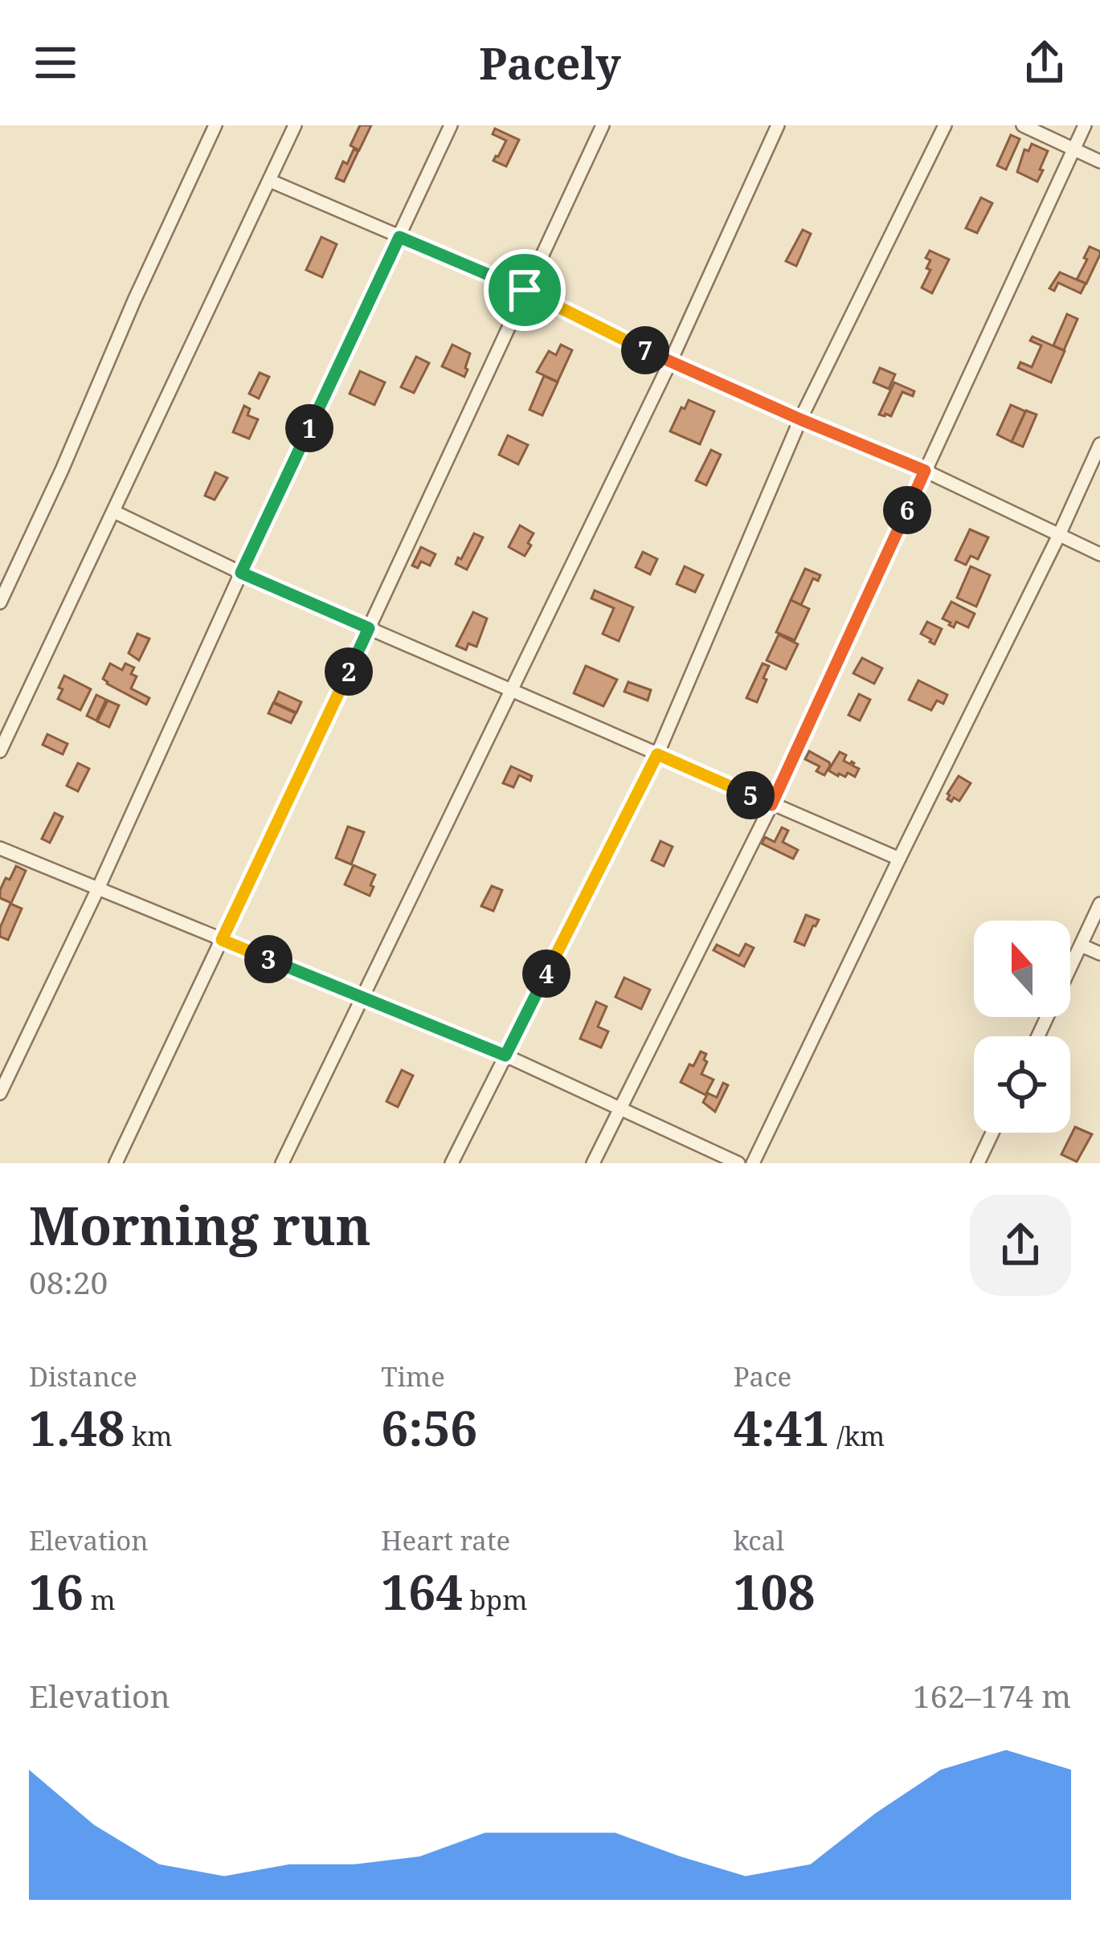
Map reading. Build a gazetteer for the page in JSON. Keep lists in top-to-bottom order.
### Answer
{
  "north": "top",
  "page": {
    "header": "Pacely",
    "pins": [
      "7",
      "1",
      "6",
      "2",
      "5",
      "3",
      "4"
    ],
    "heading": ["Morning run", "08:20"],
    "stats": [
      ["Distance", "1.48 km"],
      ["Time", "6:56"],
      ["Pace", "4:41 /km"],
      ["Elevation", "16 m"],
      ["Heart rate", "164 bpm"],
      ["kcal", "108"]
    ],
    "chart": ["Elevation", "162–174 m"]
  }
}
